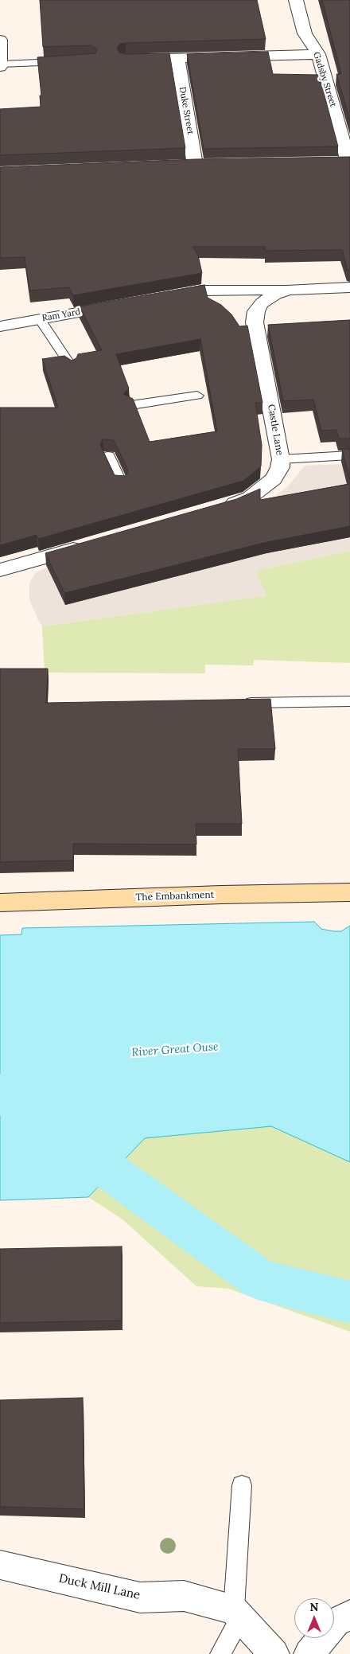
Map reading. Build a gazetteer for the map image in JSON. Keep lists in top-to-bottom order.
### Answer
{
  "streets": {
    "street": [
      "Gadsby Street",
      "Duke Street",
      "Ram Yard",
      "Castle Lane",
      "The Embankment",
      "Duck Mill Lane"
    ]
  },
  "water": ["River Great Ouse"],
  "north": "top"
}
